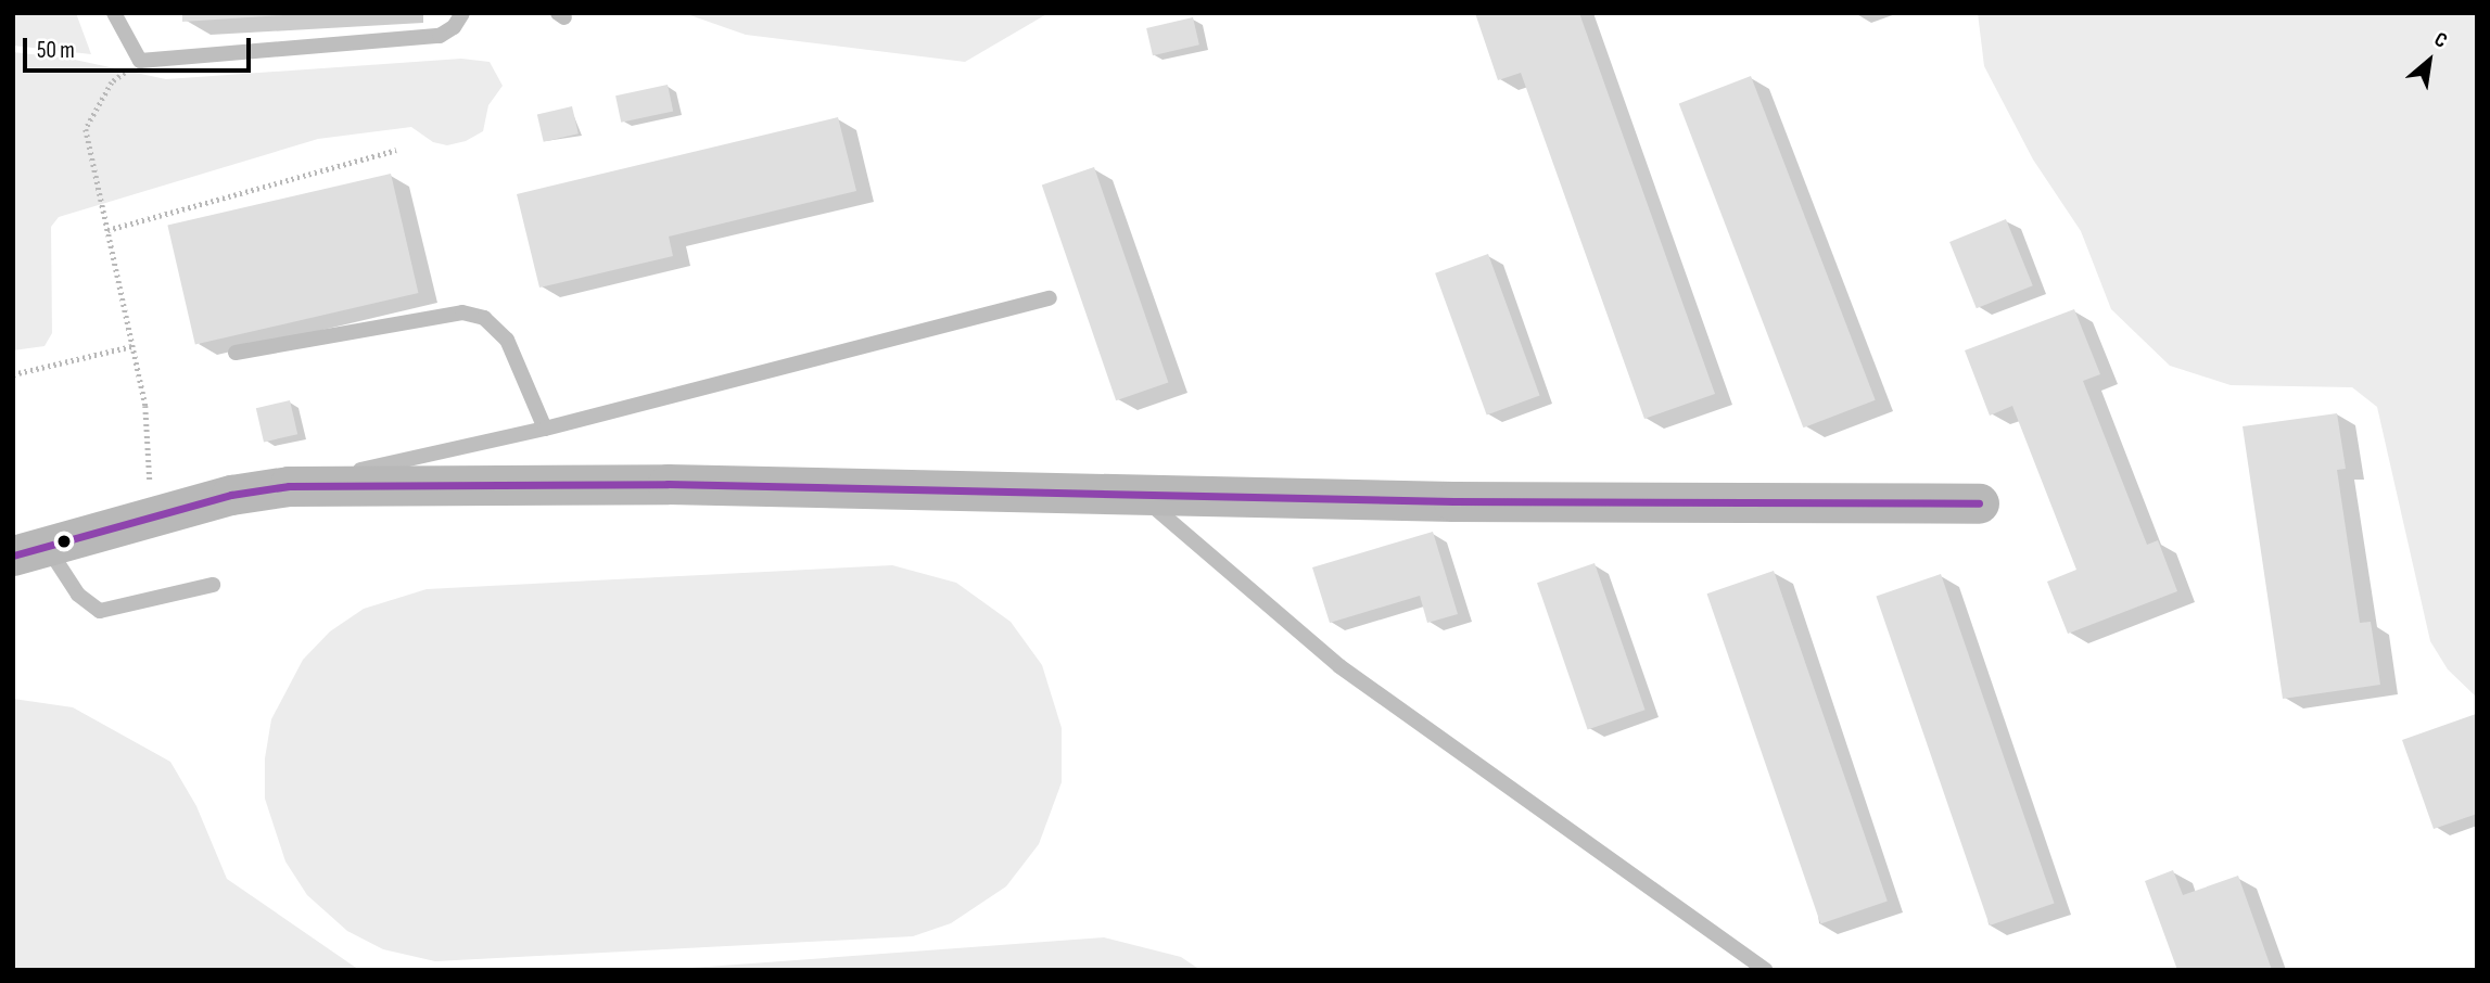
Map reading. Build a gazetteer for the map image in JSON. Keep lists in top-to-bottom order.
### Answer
{
  "scale_bar": "50 m",
  "north": "top right"
}
